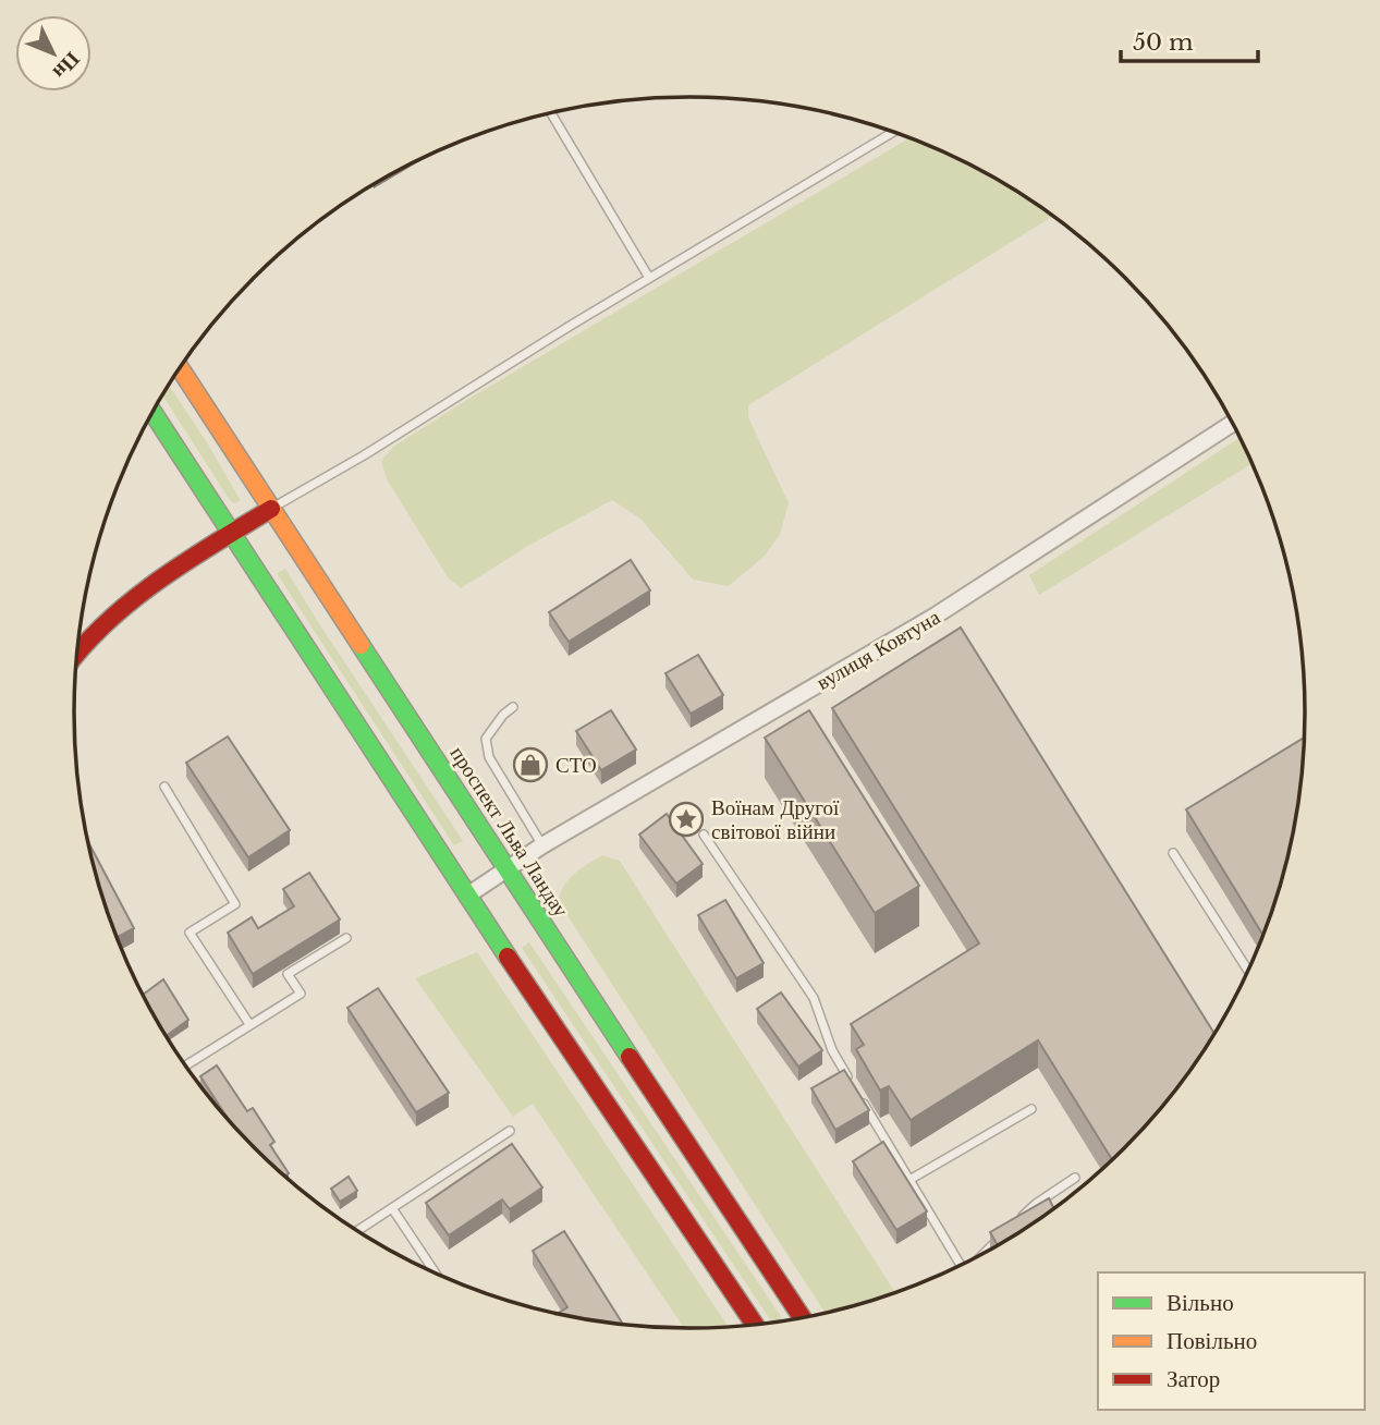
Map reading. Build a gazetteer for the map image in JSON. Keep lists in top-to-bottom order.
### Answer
{
  "streets": {
    "main road": ["проспект Льва Ландау"],
    "street": ["вулиця Ковтуна"]
  },
  "crossings": [
    ["вулиця Ковтуна", "проспект Льва Ландау"]
  ],
  "places": {
    "shop": ["СТО"],
    "place": ["Воїнам Другої світової війни"]
  },
  "legend": ["Вільно", "Повільно", "Затор"],
  "scale_bar": "50 m",
  "north": "bottom right"
}
